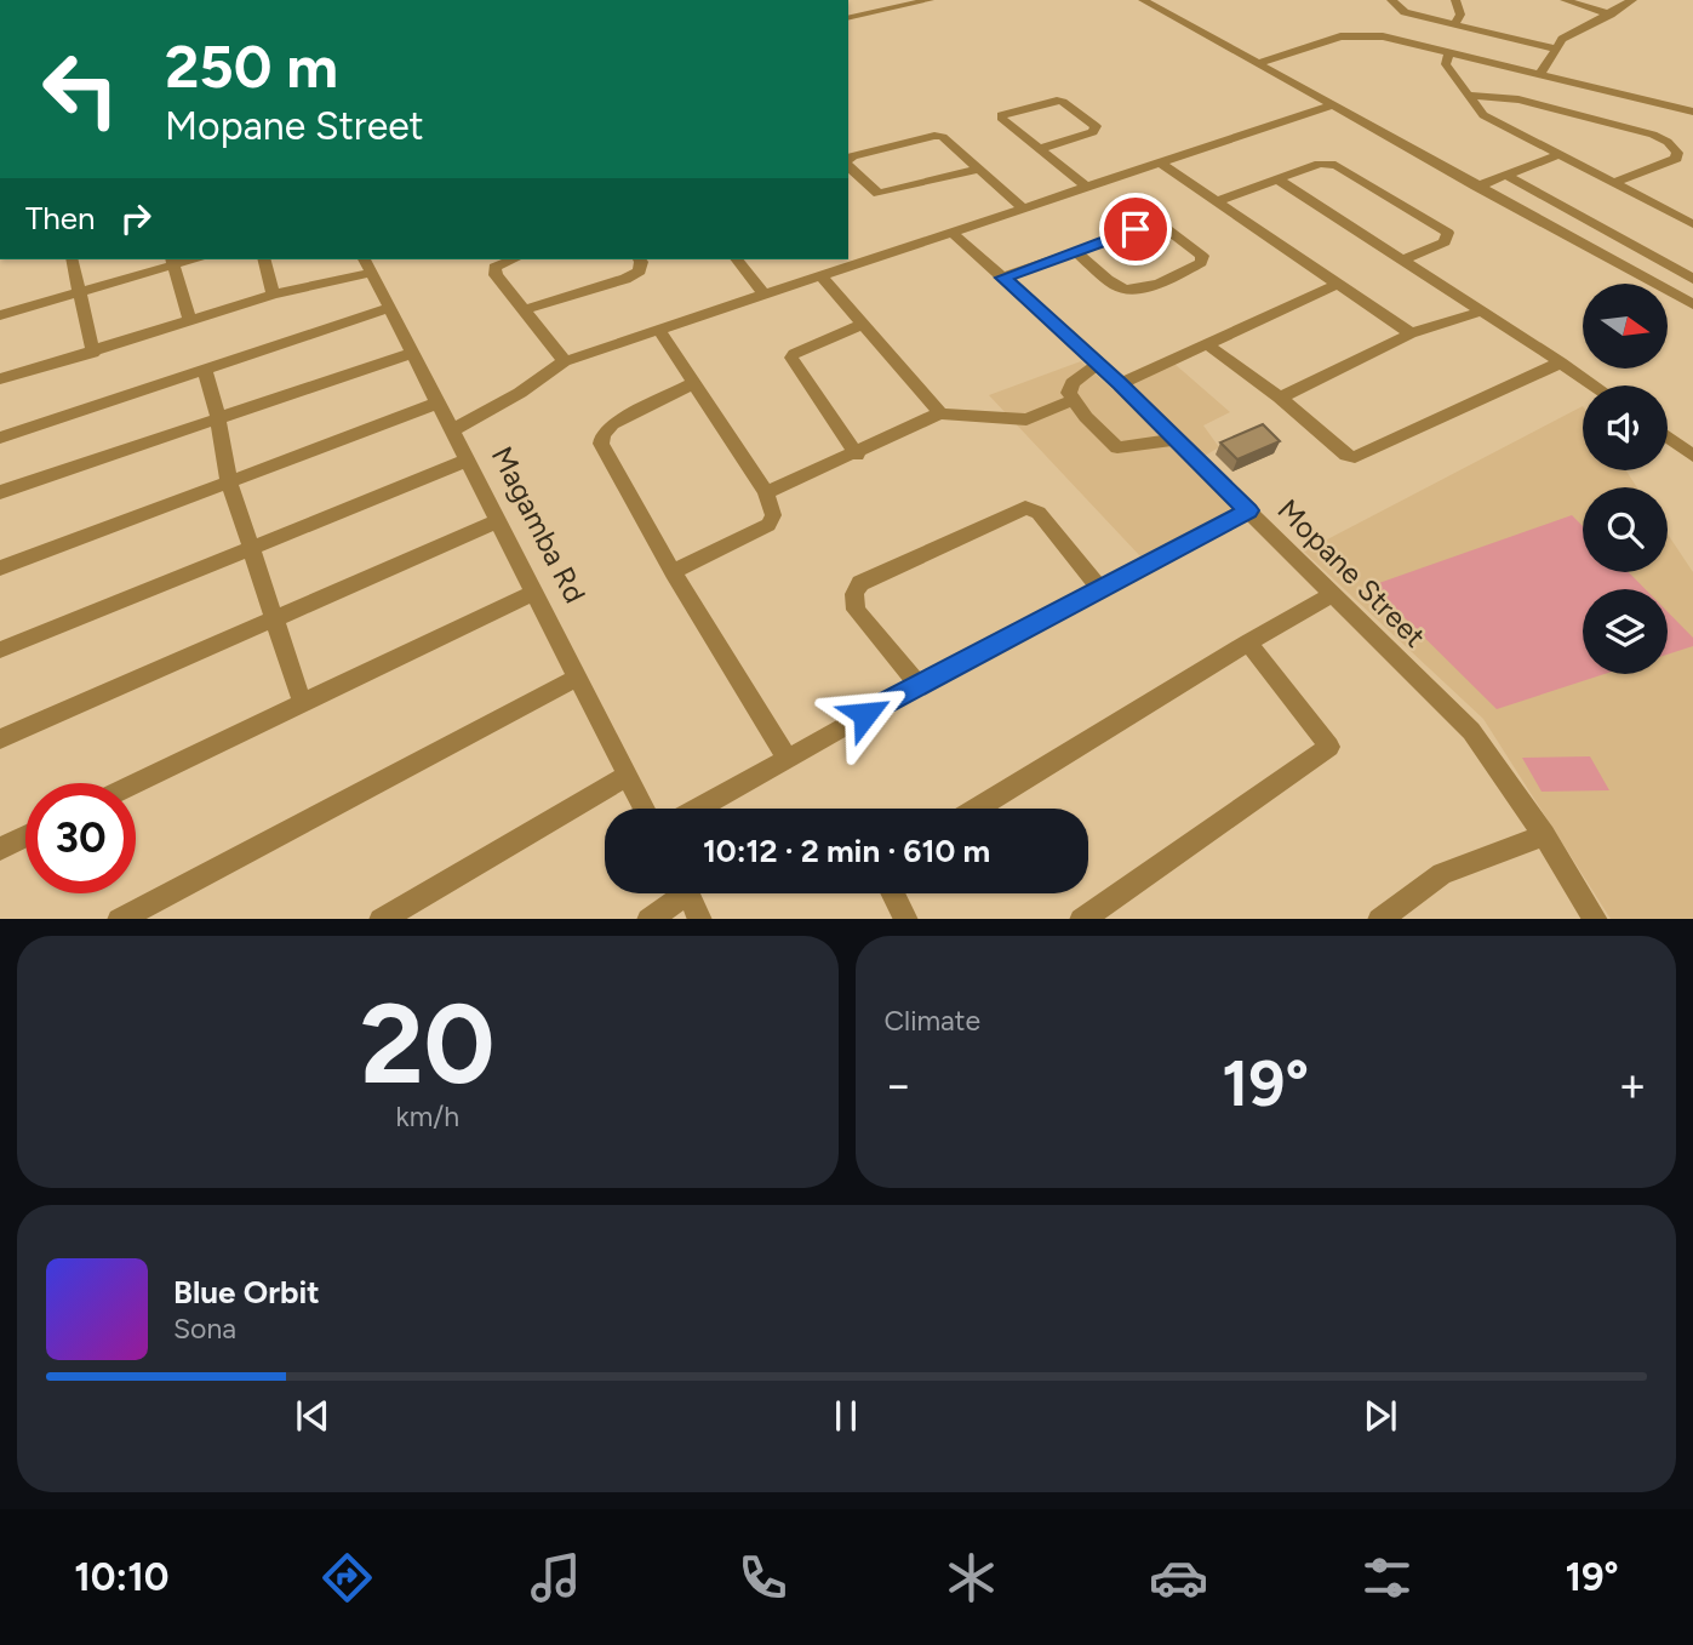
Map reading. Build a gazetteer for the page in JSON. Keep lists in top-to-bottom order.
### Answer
{
  "streets": {
    "street": ["Magamba Rd", "Mopane Street"]
  },
  "north": "right",
  "page": {
    "turn": ["250 m", "Mopane Street"],
    "then": "Then",
    "limit": "30",
    "trip": "10:12 · 2 min · 610 m",
    "tile": [
      ["20", "km/h"],
      "Climate"
    ],
    "heat": ["−", "19°", "+"],
    "song": ["Blue Orbit", "Sona"],
    "tabs": ["10:10", "19°"]
  }
}
